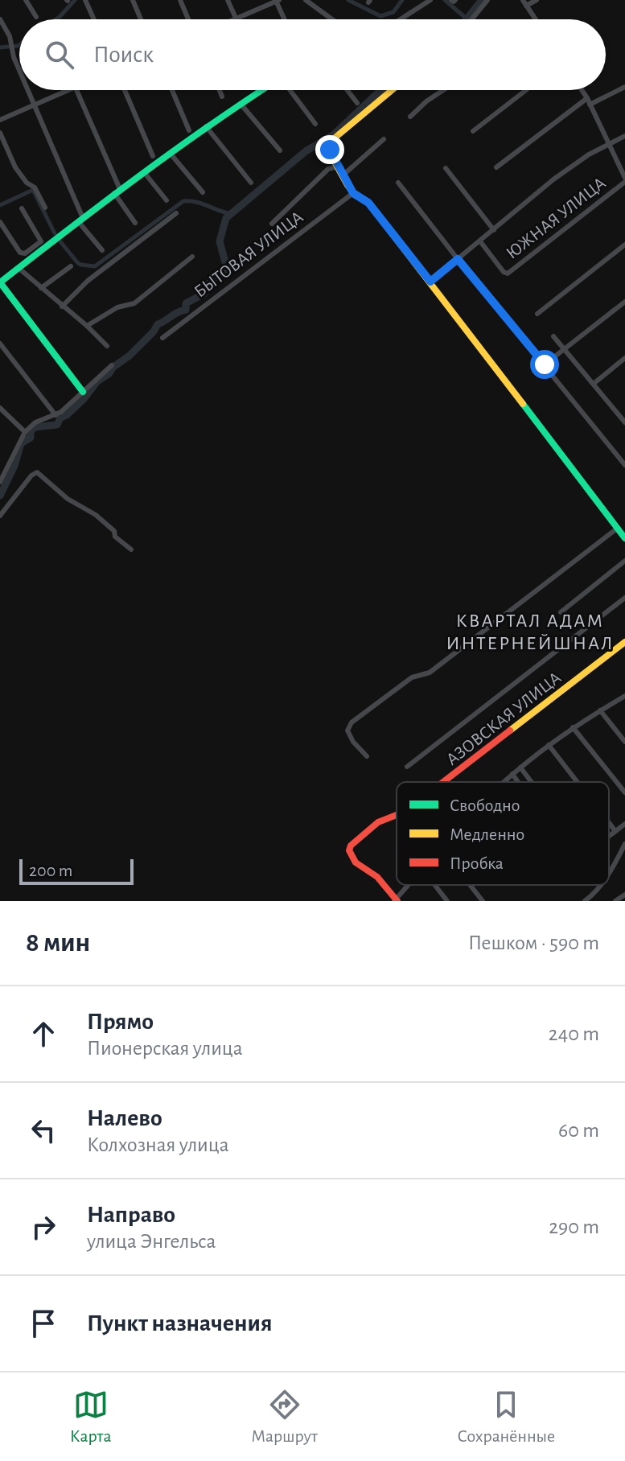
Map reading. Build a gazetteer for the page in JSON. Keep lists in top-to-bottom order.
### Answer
{
  "streets": {
    "street": ["ЮЖНАЯ УЛИЦА", "БЫТОВАЯ УЛИЦА", "АЗОВСКАЯ УЛИЦА"]
  },
  "districts": ["КВАРТАЛ АДАМ ИНТЕРНЕЙШНАЛ"],
  "legend": ["Свободно", "Медленно", "Пробка"],
  "scale_bar": "200 m",
  "page": {
    "search": "Поиск",
    "scale": "200 m",
    "heading": ["8 мин", "Пешком · 590 m"],
    "list": [
      ["Прямо", "Пионерская улица", "240 m"],
      ["Налево", "Колхозная улица", "60 m"],
      ["Направо", "улица Энгельса", "290 m"],
      "Пункт назначения"
    ],
    "nav": ["Карта", "Маршрут", "Сохранённые"]
  }
}
